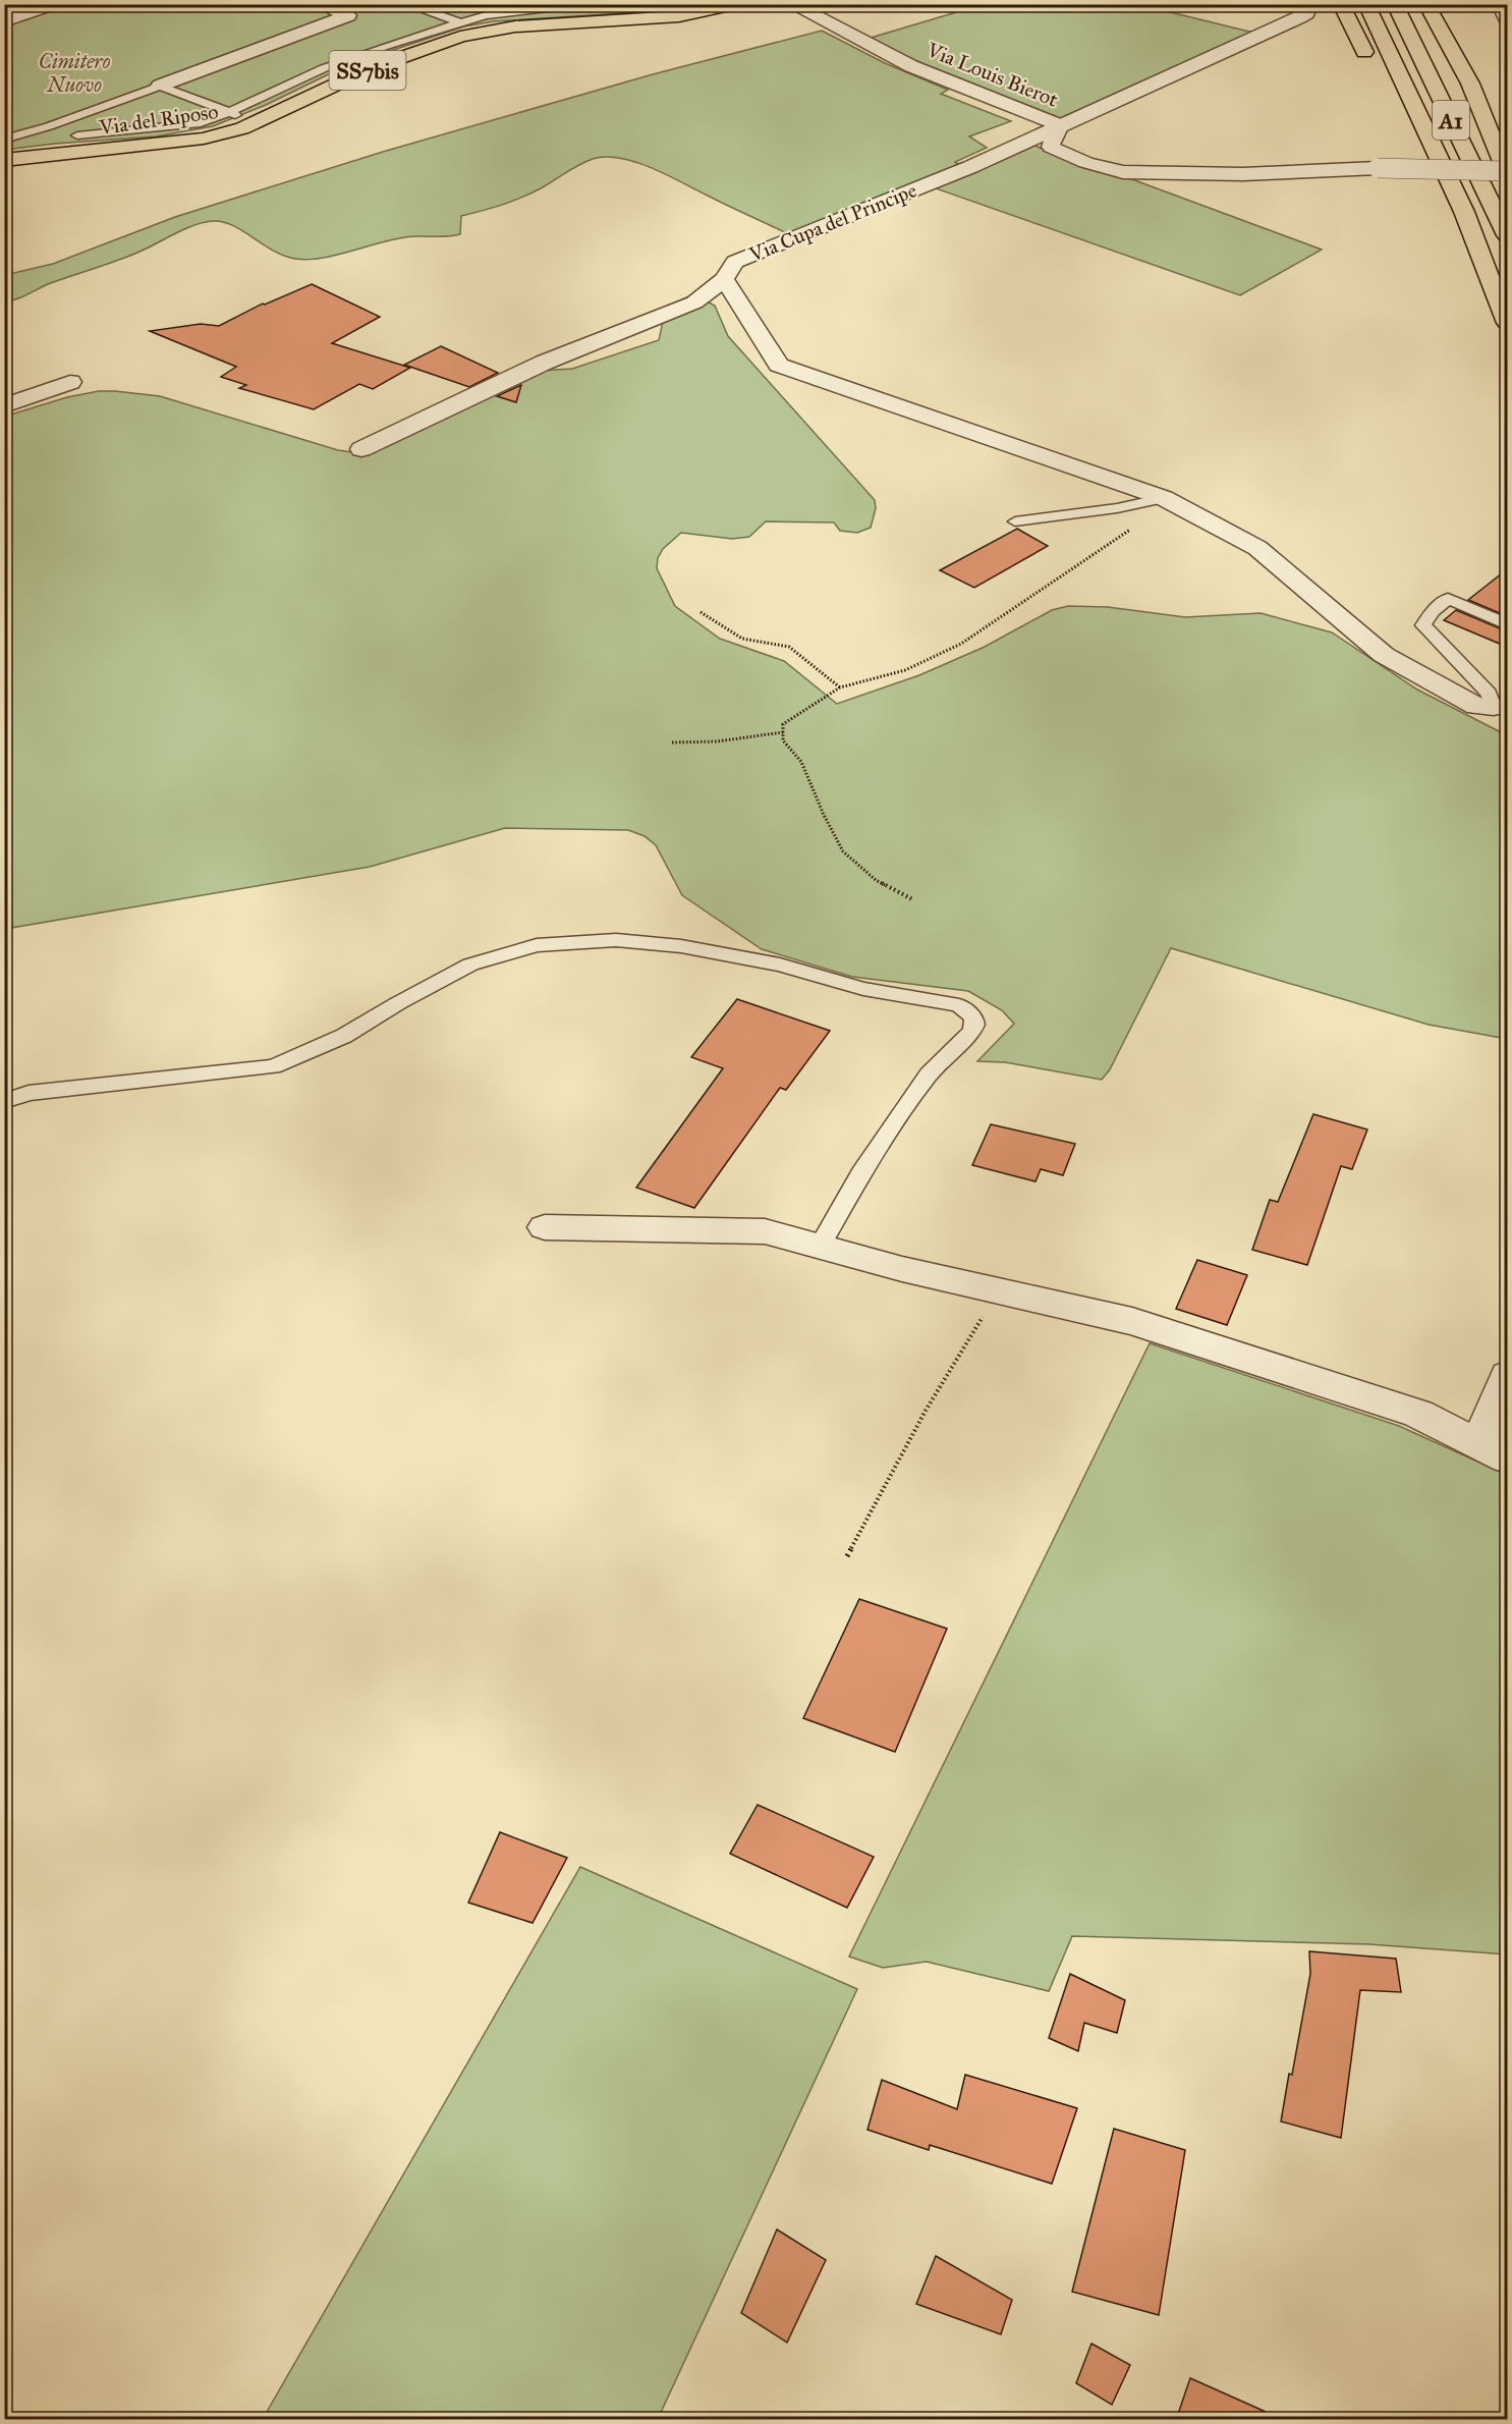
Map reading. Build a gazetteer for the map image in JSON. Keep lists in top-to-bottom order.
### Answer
{
  "streets": {
    "main road": ["SS7bis", "Via del Riposo", "A1"],
    "street": ["Via Louis Bierot", "Via Cupa del Principe"]
  },
  "crossings": [
    ["Via Louis Bierot", "Via Cupa del Principe"]
  ],
  "parks": ["Cimitero Nuovo"]
}
